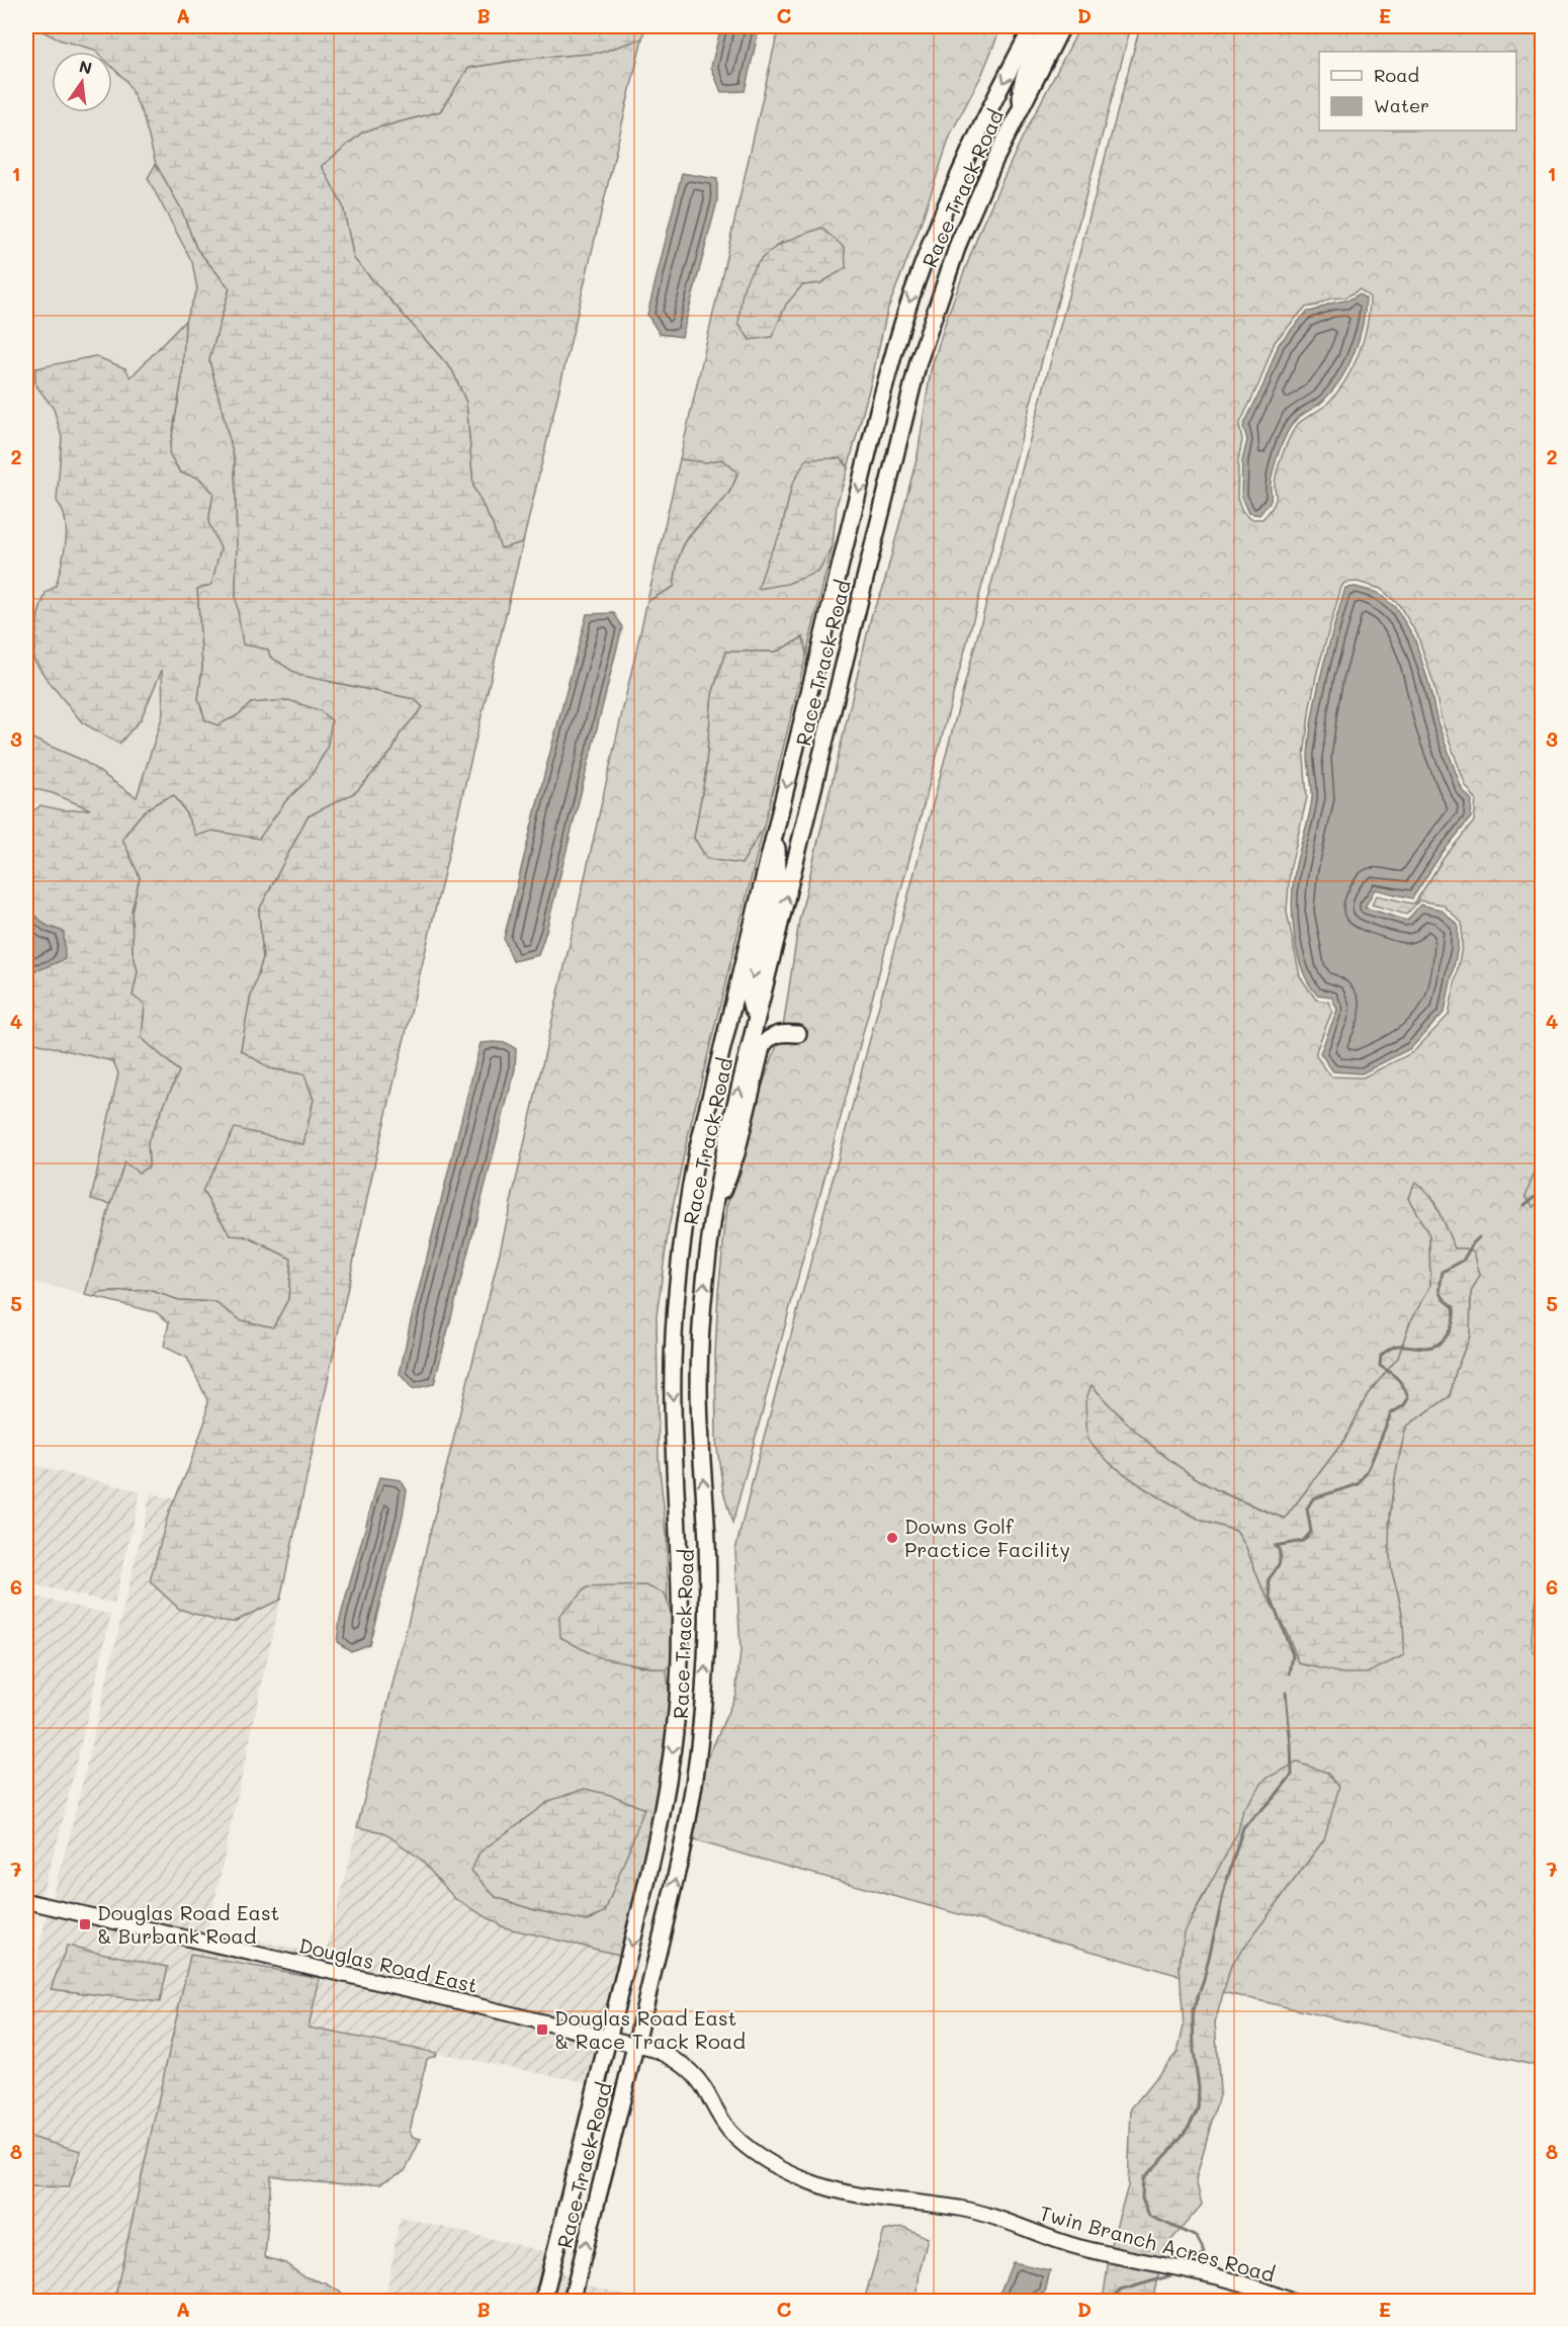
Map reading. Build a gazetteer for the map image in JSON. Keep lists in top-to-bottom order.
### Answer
{
  "streets": {
    "main road": ["Race Track Road"],
    "street": ["Douglas Road East", "Twin Branch Acres Road"]
  },
  "crossings": [
    ["Race Track Road", "Douglas Road East"],
    ["Race Track Road", "Twin Branch Acres Road"],
    ["Douglas Road East", "Twin Branch Acres Road"]
  ],
  "places": {
    "other": ["Downs Golf Practice Facility"],
    "transit": ["Douglas Road East & Burbank Road", "Douglas Road East & Race Track Road"]
  },
  "legend": ["Road", "Water"],
  "north": "top",
  "grid": {
    "columns": [
      "A",
      "B",
      "C",
      "D",
      "E"
    ],
    "rows": [
      "1",
      "2",
      "3",
      "4",
      "5",
      "6",
      "7",
      "8"
    ]
  }
}
